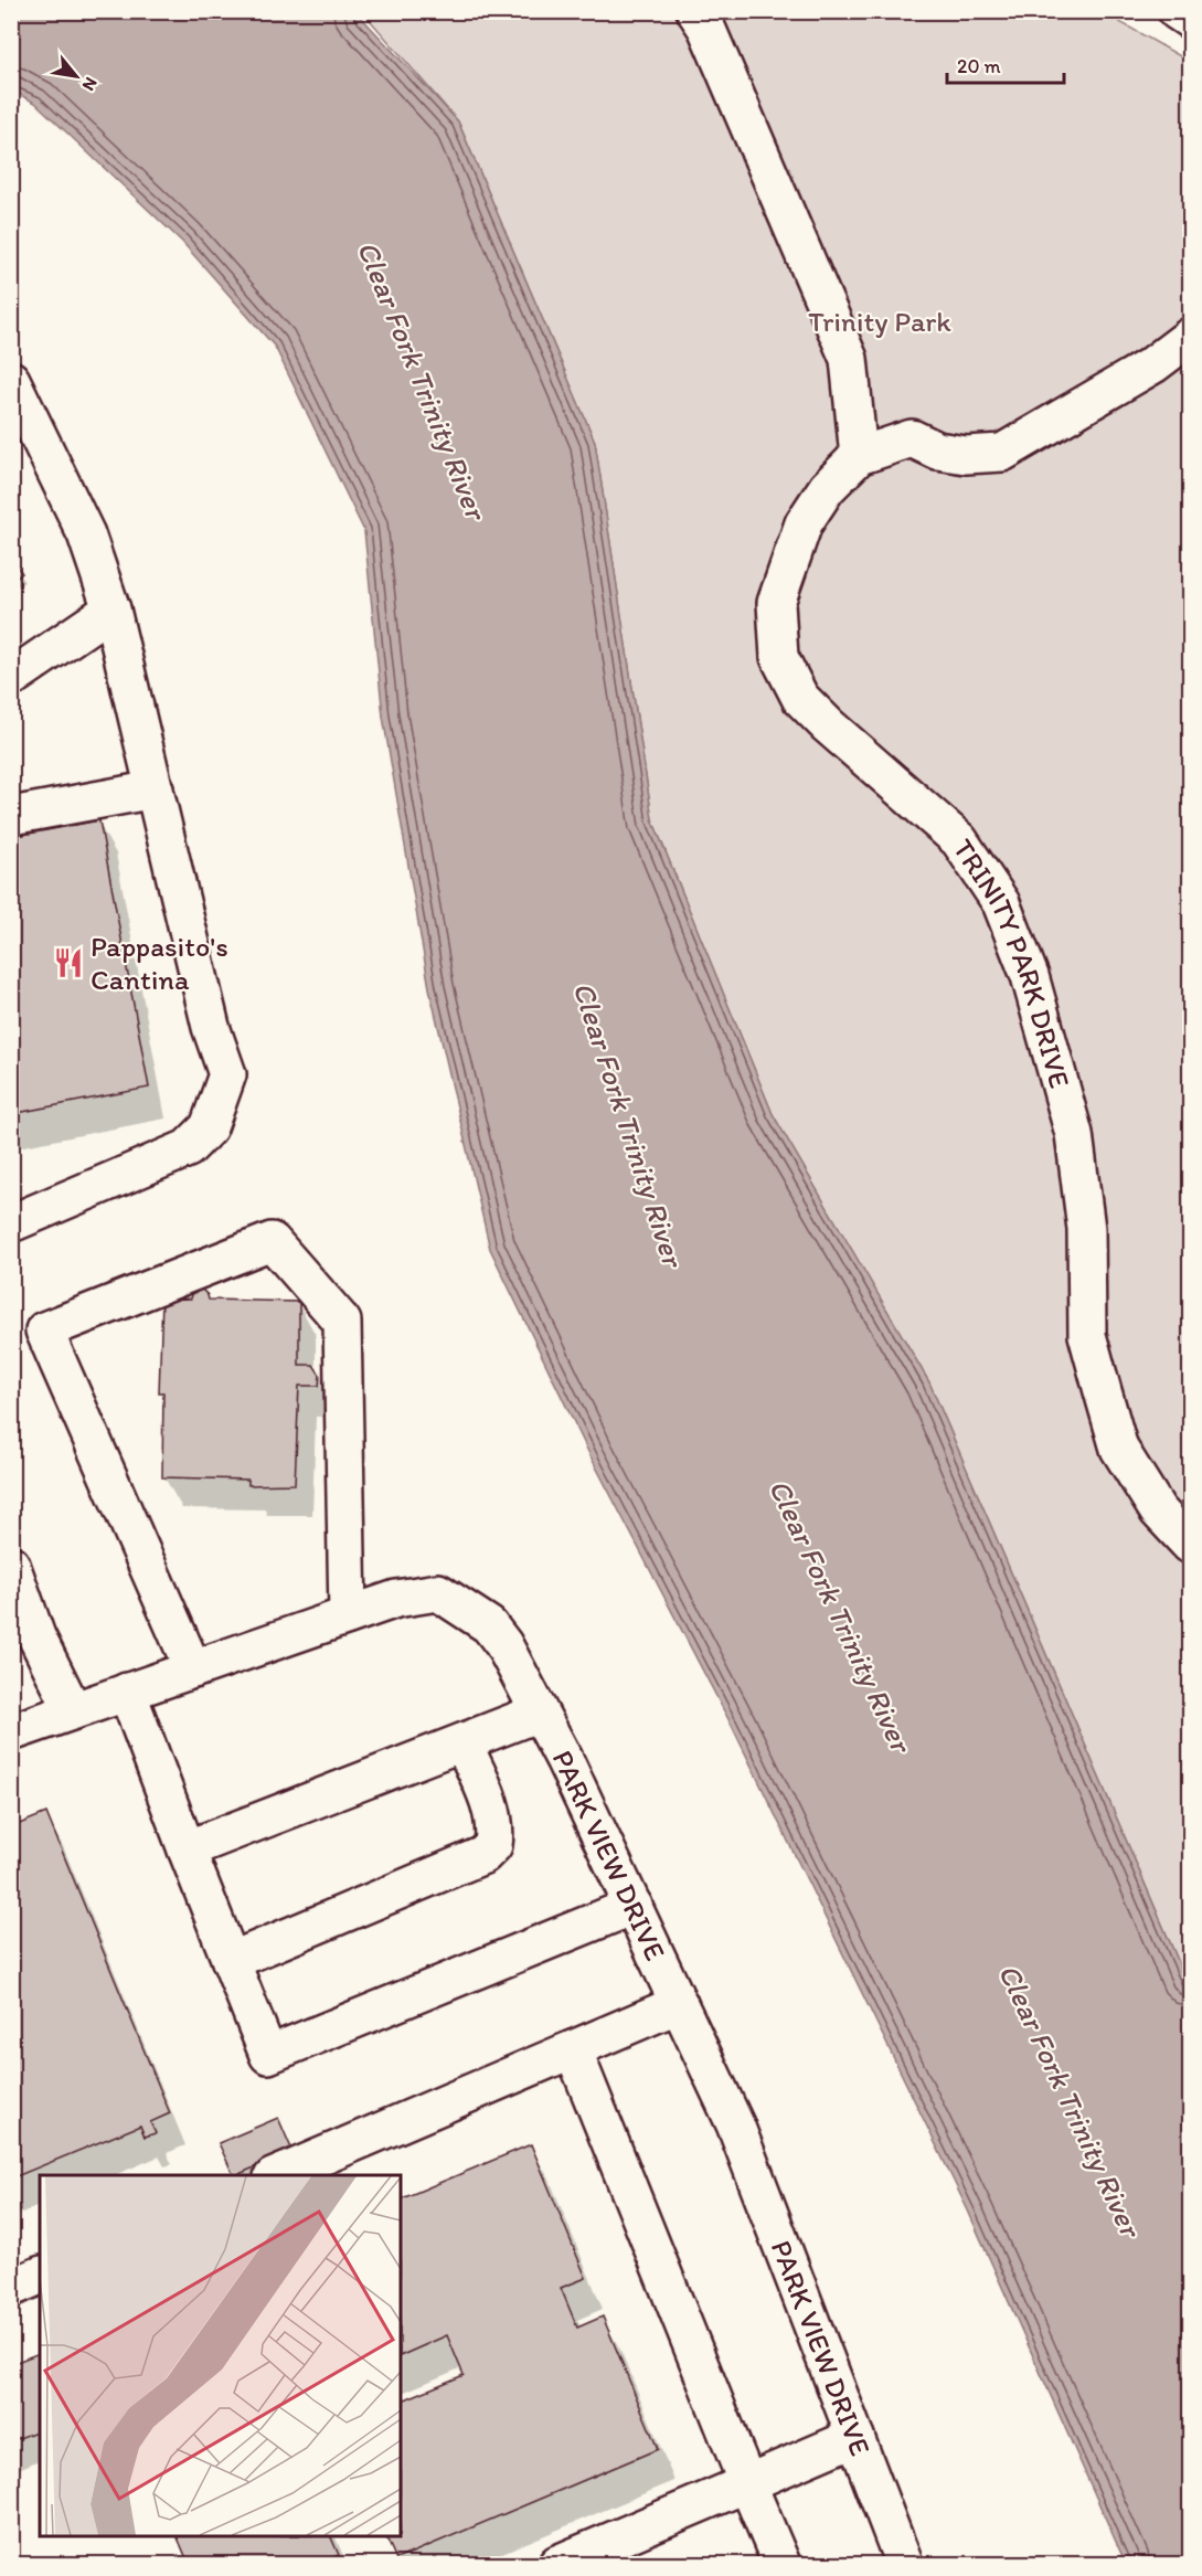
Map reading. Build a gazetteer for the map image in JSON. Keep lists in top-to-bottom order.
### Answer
{
  "streets": {
    "street": ["TRINITY PARK DRIVE", "PARK VIEW DRIVE"]
  },
  "water": ["Clear Fork Trinity River"],
  "parks": ["Trinity Park"],
  "places": {
    "restaurant": ["Pappasito's Cantina"]
  },
  "scale_bar": "20 m",
  "north": "bottom right"
}
